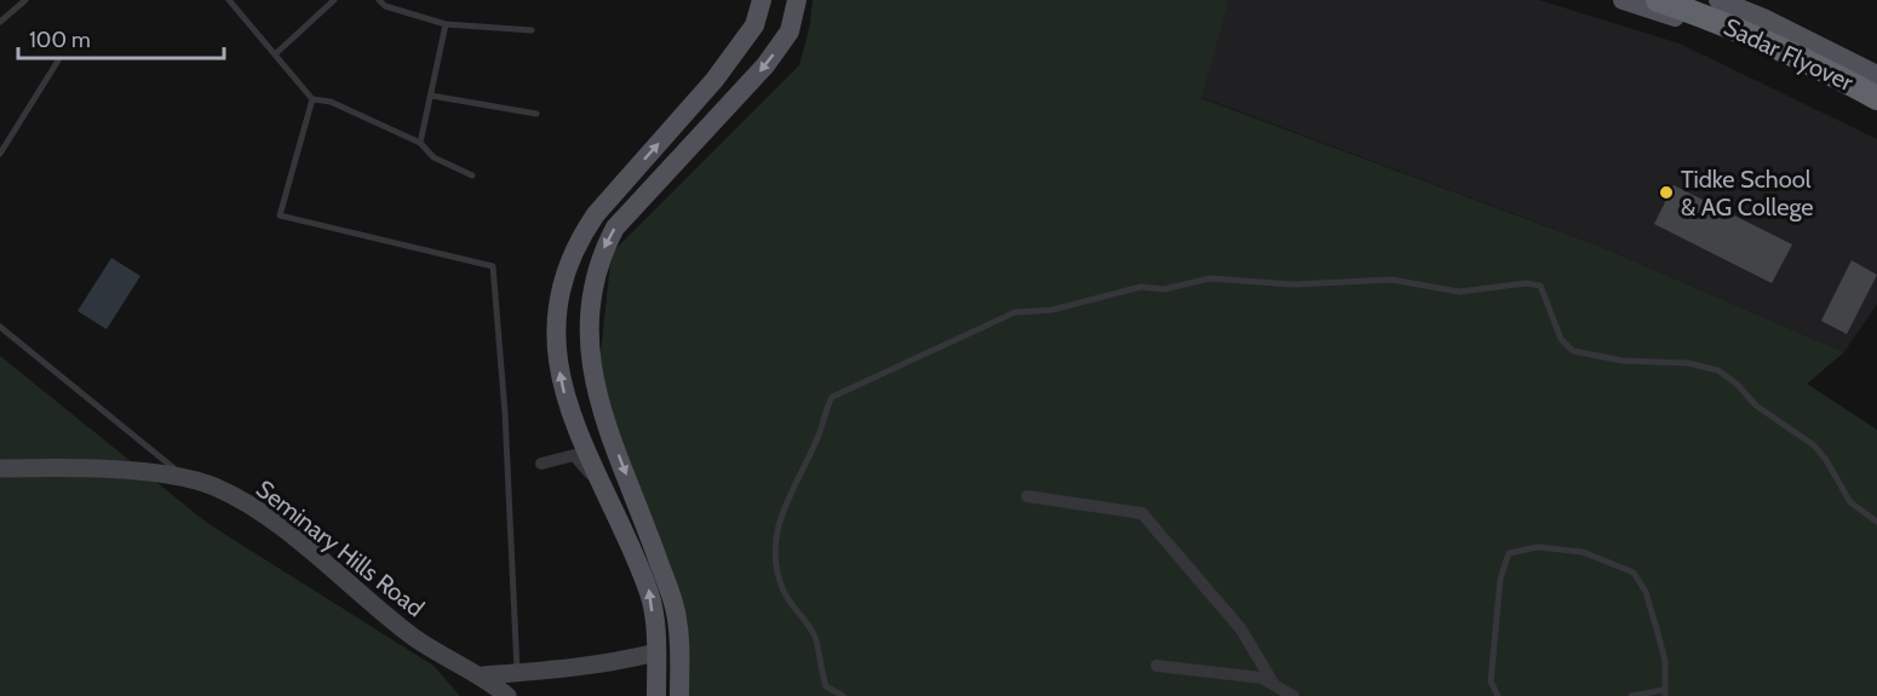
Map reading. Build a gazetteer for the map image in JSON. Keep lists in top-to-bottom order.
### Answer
{
  "streets": {
    "highway": ["Sadar Flyover"],
    "street": ["Seminary Hills Road"]
  },
  "places": ["Tidke School & AG College"],
  "scale_bar": "100 m"
}
